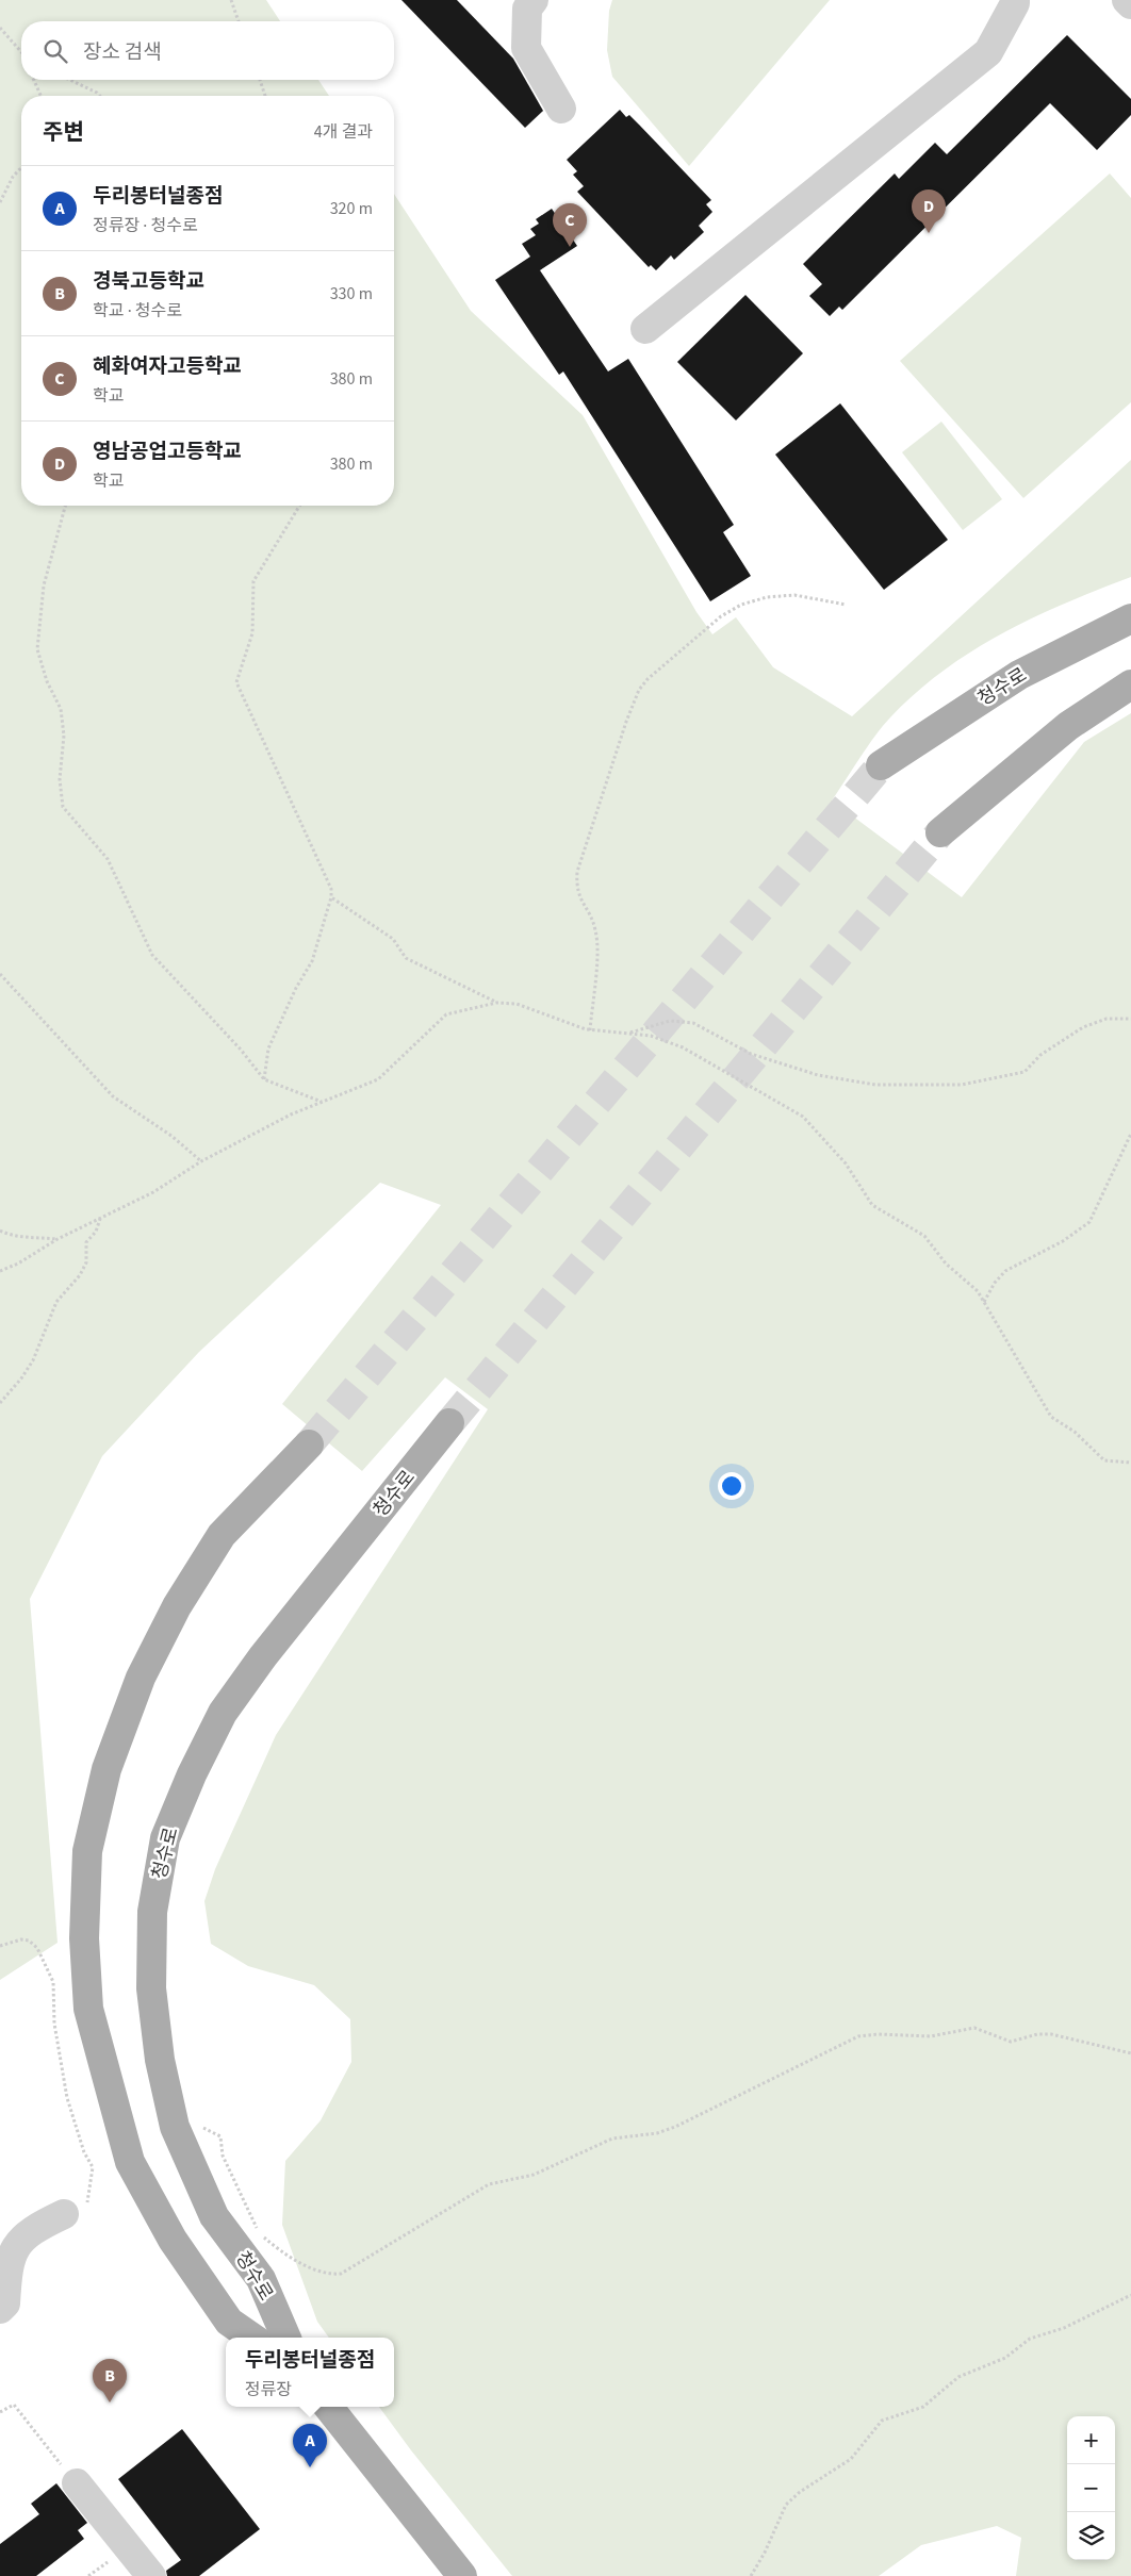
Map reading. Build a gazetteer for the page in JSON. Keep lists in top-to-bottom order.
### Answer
{
  "streets": {
    "main road": ["청수로"]
  },
  "page": {
    "search": "장소 검색",
    "heading": ["주변", "4개 결과"],
    "list": [
      {
        "mark": "A",
        "name": "두리봉터널종점",
        "note": "정류장 · 청수로",
        "value": "320 m"
      },
      {
        "mark": "B",
        "name": "경북고등학교",
        "note": "학교 · 청수로",
        "value": "330 m"
      },
      {
        "mark": "C",
        "name": "혜화여자고등학교",
        "note": "학교",
        "value": "380 m"
      },
      {
        "mark": "D",
        "name": "영남공업고등학교",
        "note": "학교",
        "value": "380 m"
      }
    ],
    "pins": [
      "D",
      "C",
      "B",
      "A"
    ],
    "popup": ["두리봉터널종점", "정류장"],
    "map_buttons": ["+", "−"]
  }
}
